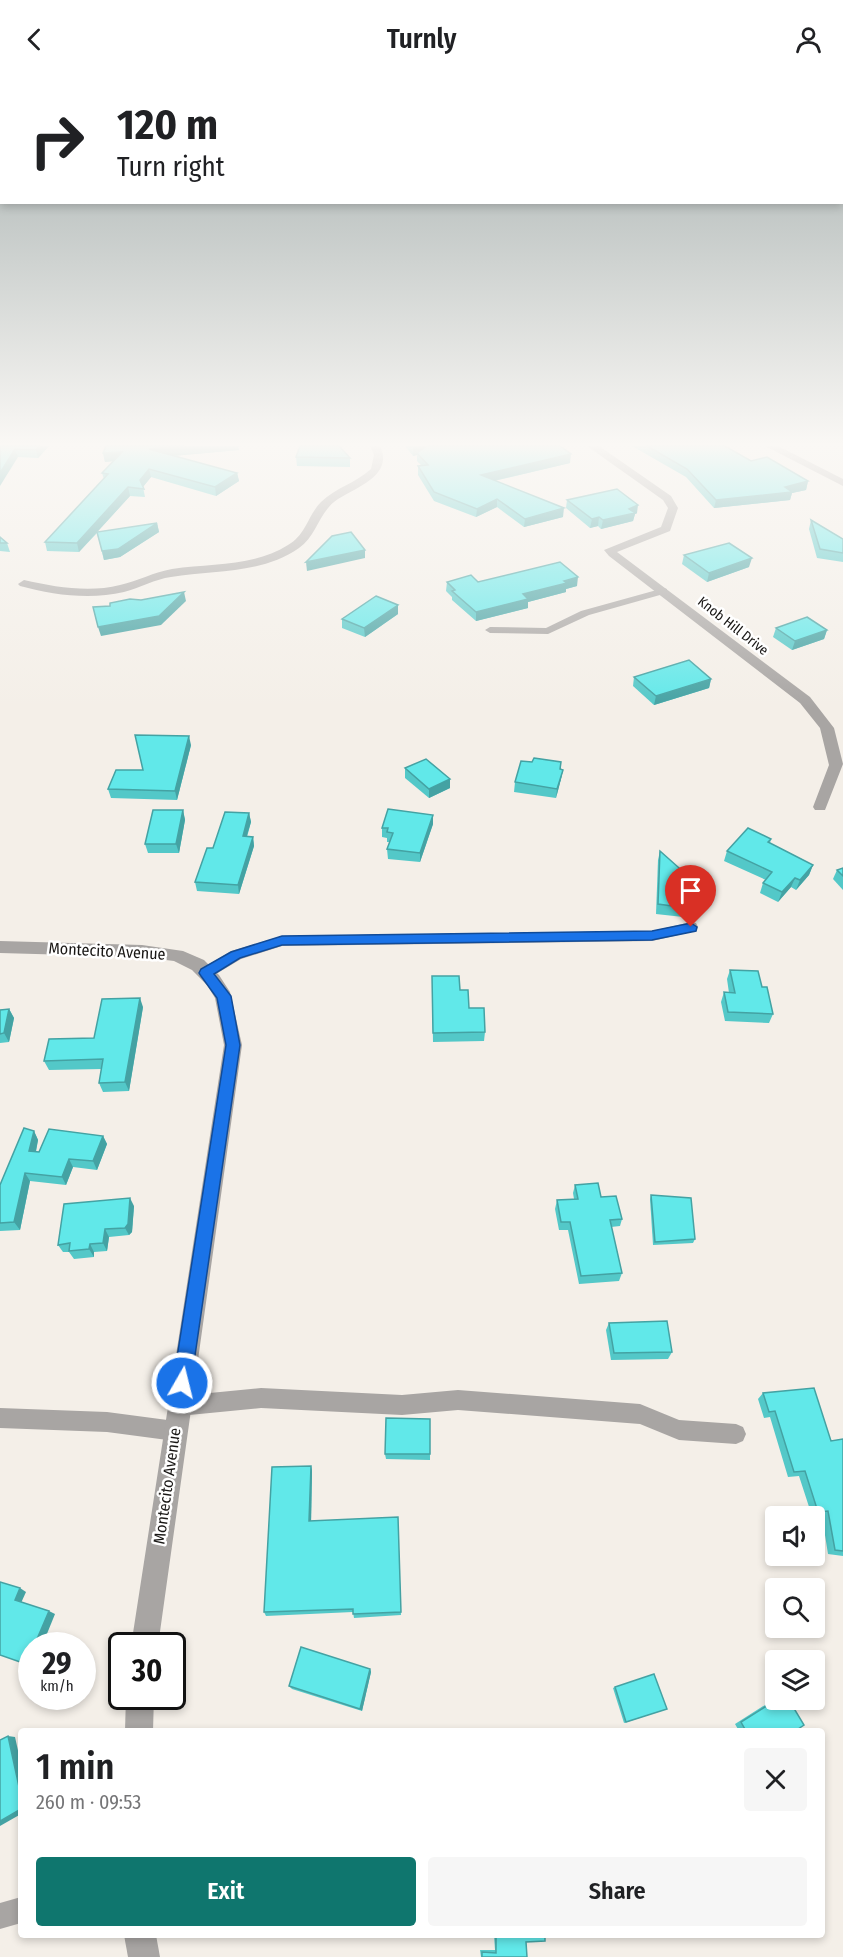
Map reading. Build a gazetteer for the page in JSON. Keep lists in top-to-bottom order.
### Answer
{
  "streets": {
    "street": ["Knob Hill Drive", "Montecito Avenue"]
  },
  "page": {
    "header": "Turnly",
    "turn": ["120 m", "Turn right"],
    "speed": "29 km/h",
    "limit": "30",
    "heading": ["1 min", "260 m · 09:53"],
    "buttons": ["Exit", "Share"]
  }
}
